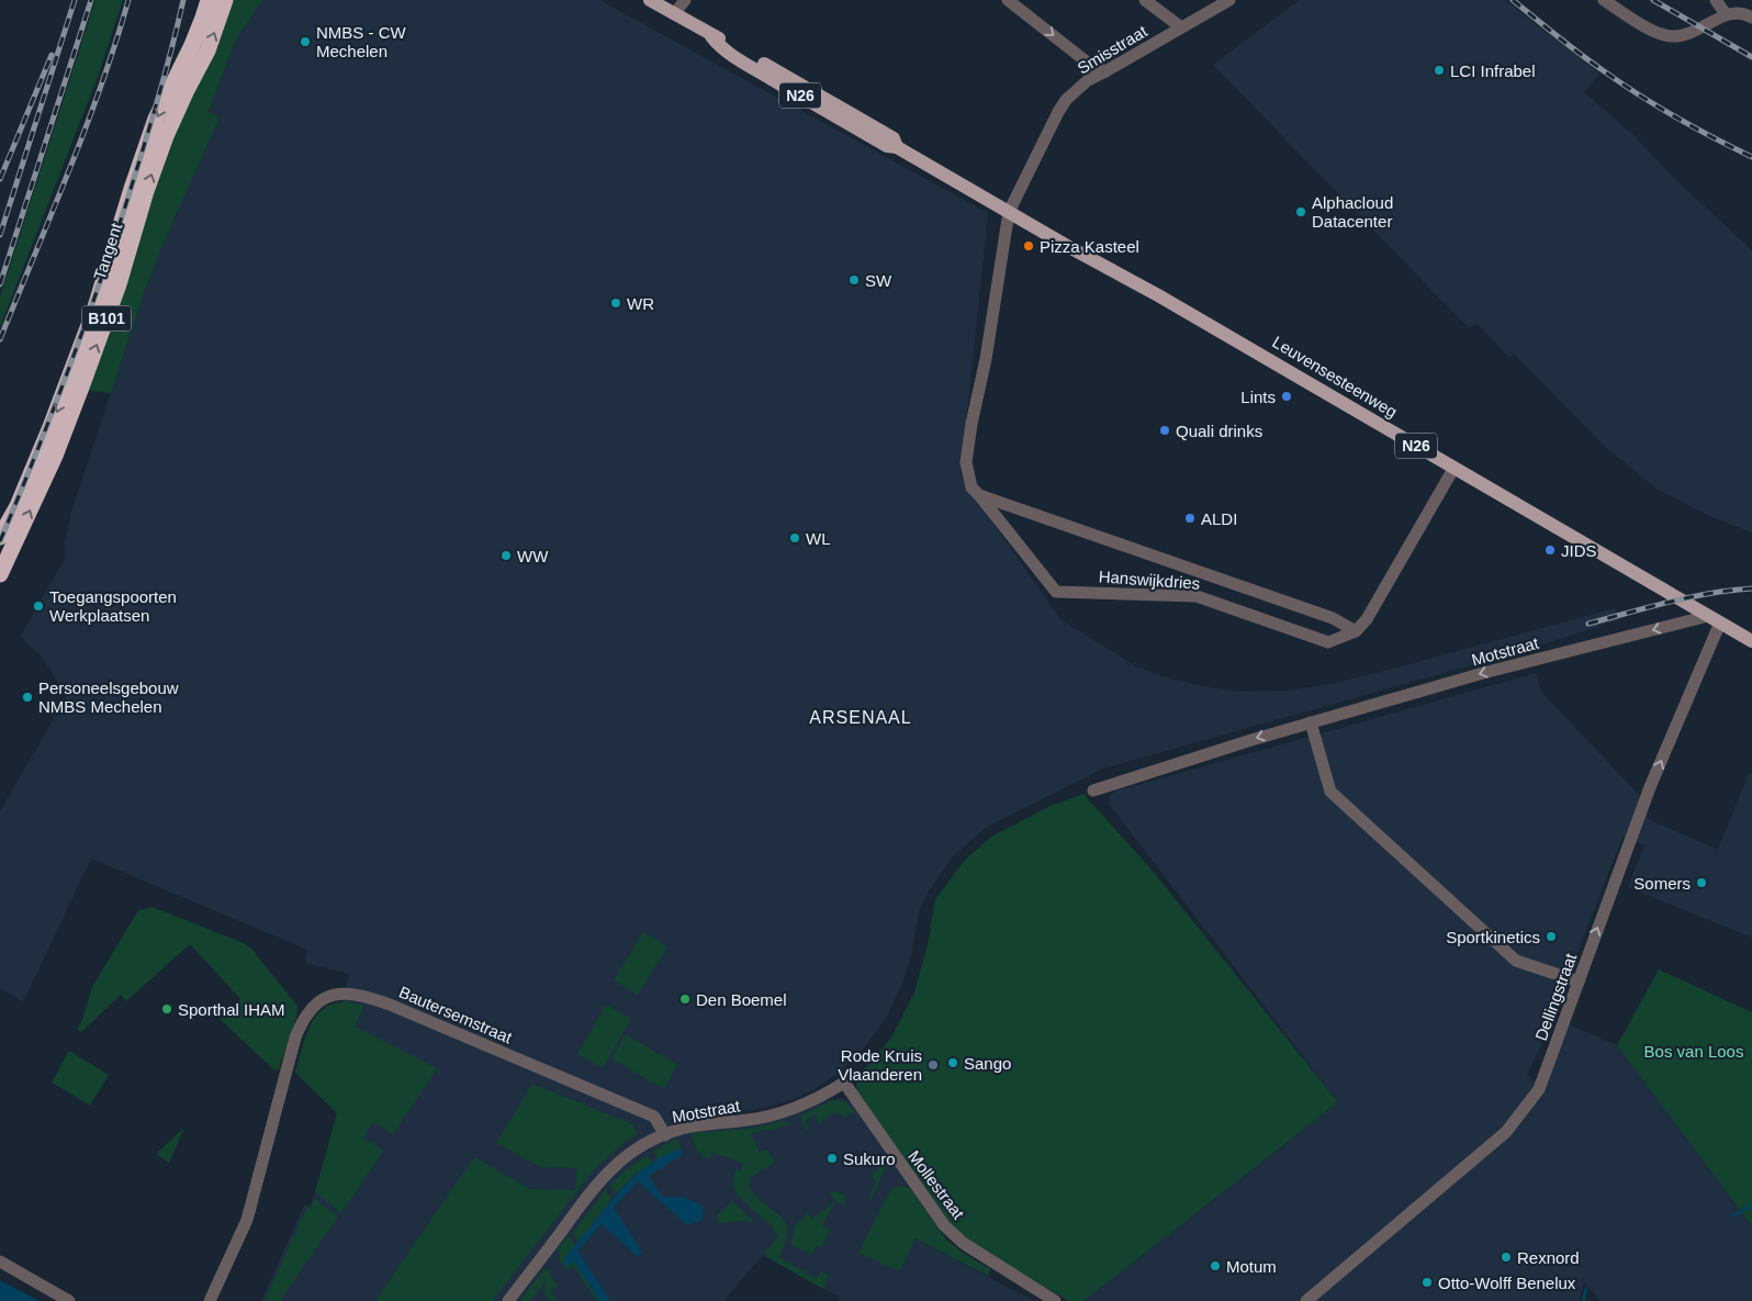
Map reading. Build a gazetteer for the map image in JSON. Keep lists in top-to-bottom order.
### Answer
{
  "streets": {
    "highway": ["Tangent", "B101"],
    "main road": ["N26", "Leuvensesteenweg"],
    "street": [
      "Smisstraat",
      "Hanswijkdries",
      "Motstraat",
      "Dellingstraat",
      "Bautersemstraat",
      "Mollestraat"
    ]
  },
  "crossings": [
    ["Smisstraat", "Leuvensesteenweg"],
    ["Smisstraat", "Hanswijkdries"],
    ["Leuvensesteenweg", "Hanswijkdries"],
    ["Leuvensesteenweg", "Motstraat"],
    ["Leuvensesteenweg", "Dellingstraat"],
    ["Motstraat", "Dellingstraat"],
    ["Motstraat", "Bautersemstraat"],
    ["Motstraat", "Mollestraat"]
  ],
  "one_way": ["Motstraat", "Dellingstraat"],
  "districts": ["ARSENAAL"],
  "parks": ["Bos van Loos"],
  "places": [
    "NMBS - CW Mechelen",
    "LCI Infrabel",
    "Alphacloud Datacenter",
    "Pizza Kasteel",
    "SW",
    "WR",
    "Lints",
    "Quali drinks",
    "ALDI",
    "WL",
    "JIDS",
    "WW",
    "Toegangspoorten Werkplaatsen",
    "Personeelsgebouw NMBS Mechelen",
    "Somers",
    "Sportkinetics",
    "Den Boemel",
    "Sporthal IHAM",
    "Sango",
    "Rode Kruis Vlaanderen",
    "Sukuro",
    "Rexnord",
    "Motum",
    "Otto-Wolff Benelux"
  ]
}
